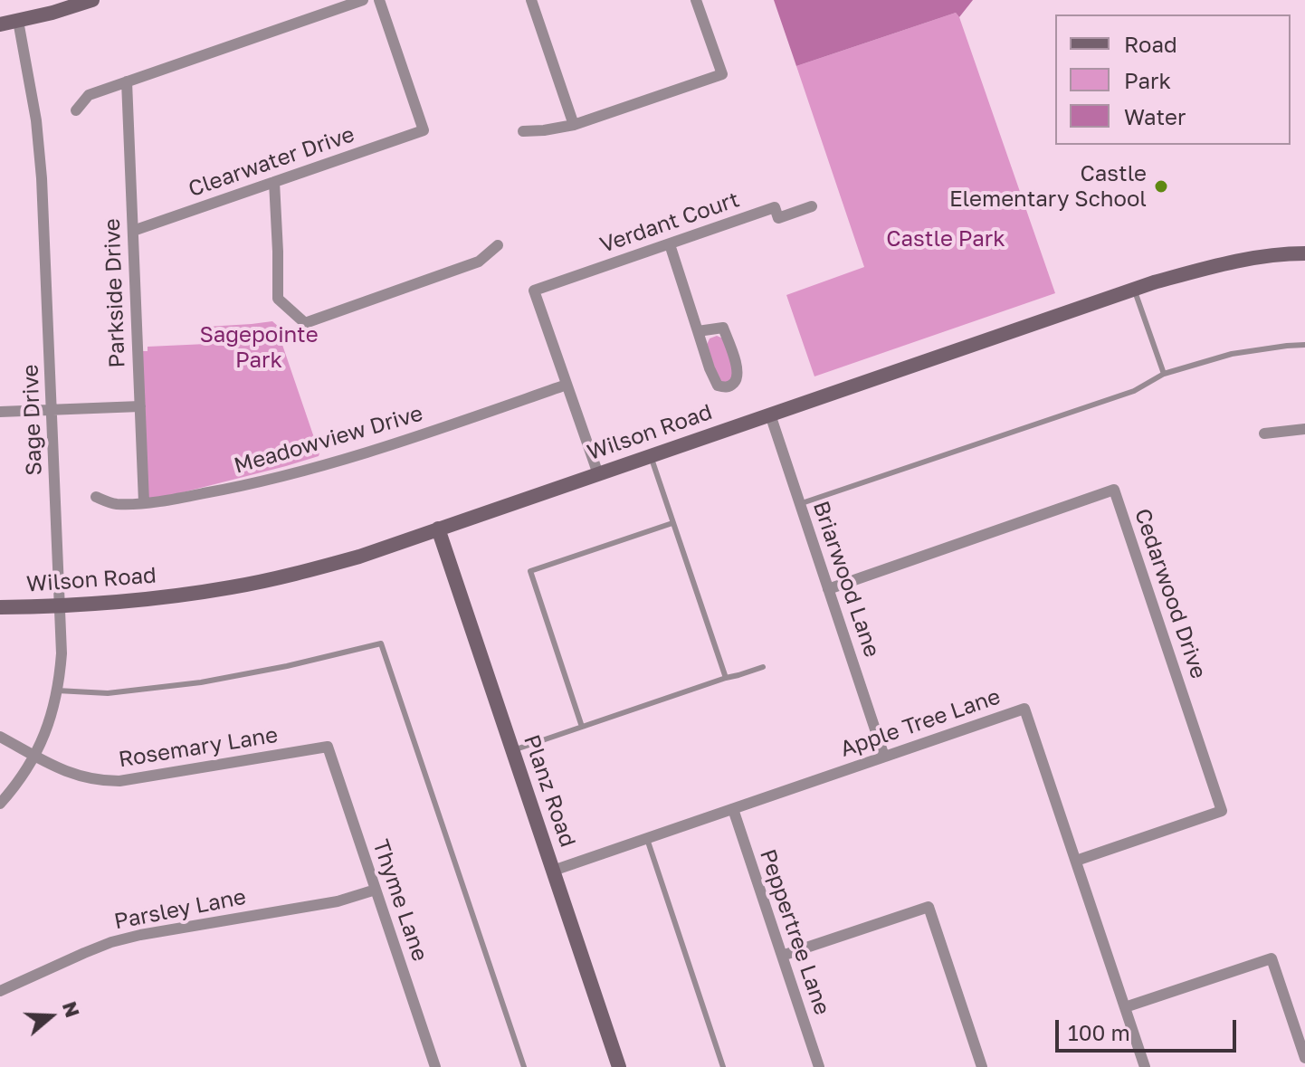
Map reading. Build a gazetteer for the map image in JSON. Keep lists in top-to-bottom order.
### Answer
{
  "streets": {
    "street": [
      "Clearwater Drive",
      "Verdant Court",
      "Parkside Drive",
      "Sage Drive",
      "Wilson Road",
      "Meadowview Drive",
      "Briarwood Lane",
      "Cedarwood Drive",
      "Apple Tree Lane",
      "Rosemary Lane",
      "Planz Road",
      "Thyme Lane",
      "Parsley Lane",
      "Peppertree Lane"
    ]
  },
  "crossings": [
    ["Clearwater Drive", "Parkside Drive"],
    ["Verdant Court", "Meadowview Drive"],
    ["Parkside Drive", "Meadowview Drive"],
    ["Sage Drive", "Wilson Road"],
    ["Sage Drive", "Rosemary Lane"],
    ["Wilson Road", "Briarwood Lane"],
    ["Wilson Road", "Planz Road"],
    ["Briarwood Lane", "Cedarwood Drive"],
    ["Briarwood Lane", "Apple Tree Lane"],
    ["Cedarwood Drive", "Apple Tree Lane"],
    ["Apple Tree Lane", "Planz Road"],
    ["Apple Tree Lane", "Peppertree Lane"],
    ["Rosemary Lane", "Thyme Lane"],
    ["Thyme Lane", "Parsley Lane"]
  ],
  "parks": ["Castle Park", "Sagepointe Park"],
  "places": ["Castle Elementary School"],
  "legend": ["Road", "Park", "Water"],
  "scale_bar": "100 m",
  "north": "right"
}
